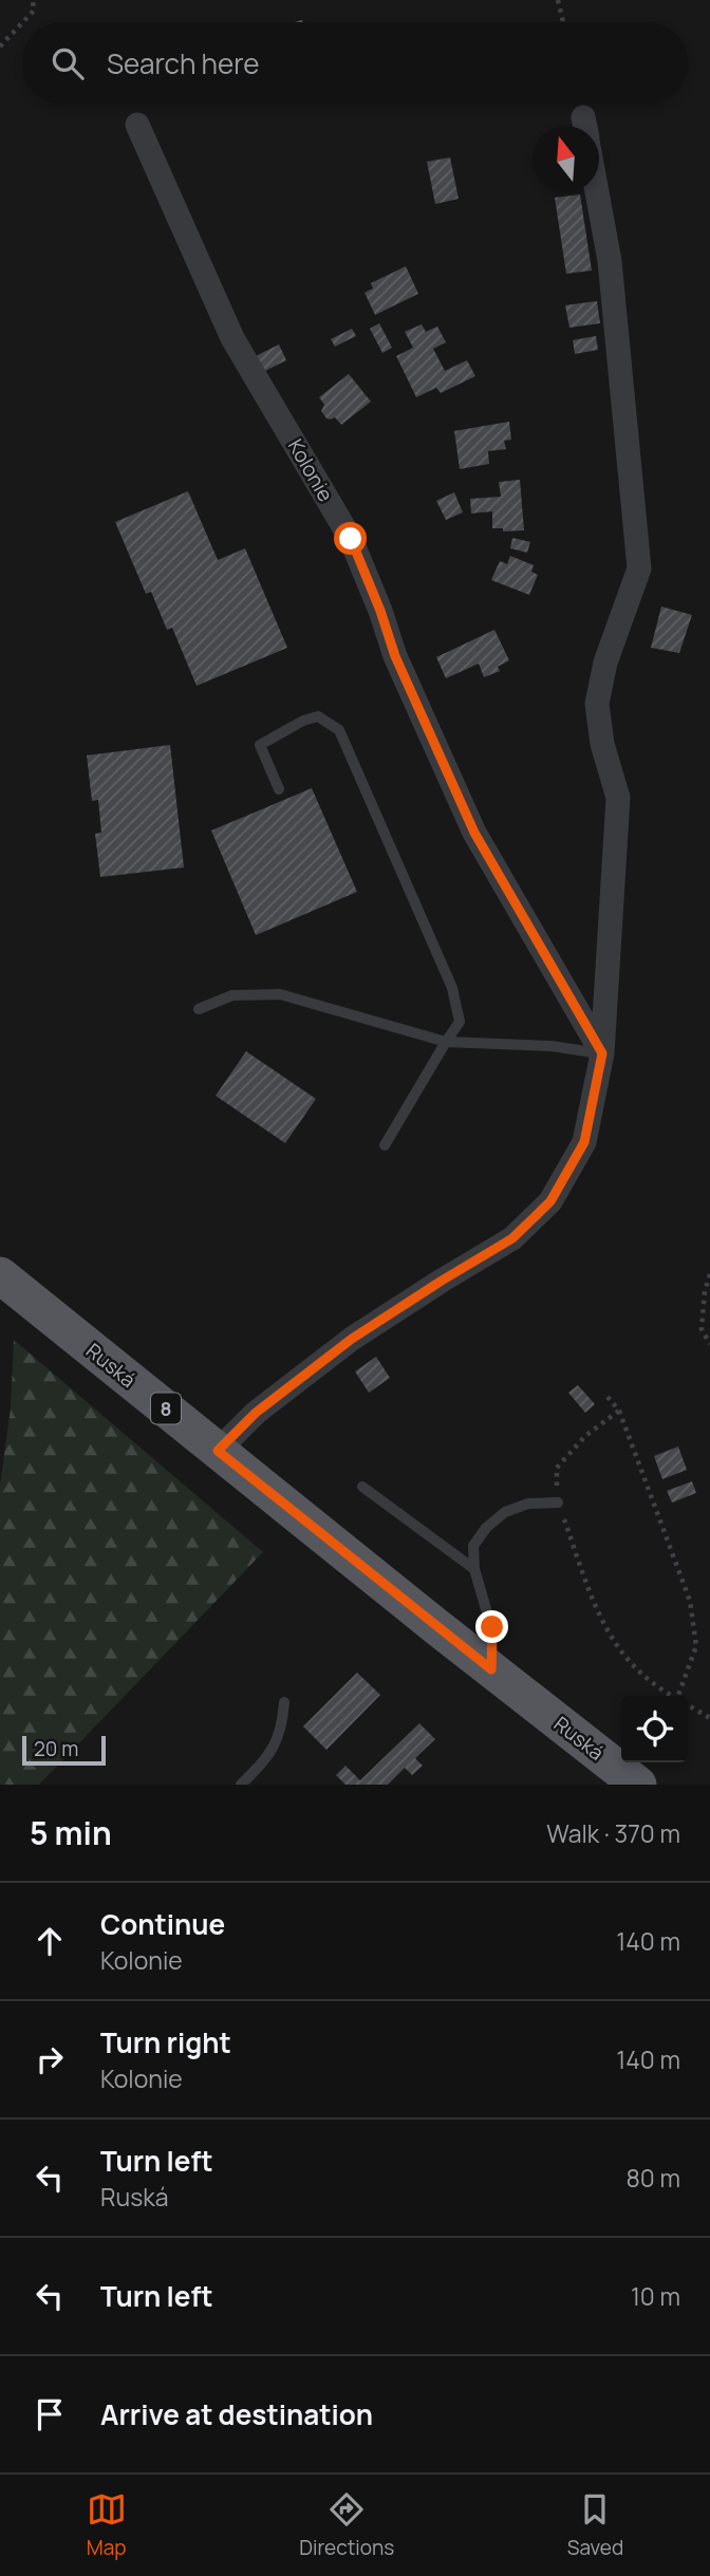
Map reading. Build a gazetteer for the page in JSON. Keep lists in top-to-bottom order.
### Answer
{
  "streets": {
    "main road": ["Ruská", "8"],
    "street": ["Kolonie"]
  },
  "scale_bar": "20 m",
  "north": "top",
  "page": {
    "search": "Search here",
    "scale": "20 m",
    "heading": ["5 min", "Walk · 370 m"],
    "list": [
      ["Continue", "Kolonie", "140 m"],
      ["Turn right", "Kolonie", "140 m"],
      ["Turn left", "Ruská", "80 m"],
      ["Turn left", "10 m"],
      "Arrive at destination"
    ],
    "nav": ["Map", "Directions", "Saved"]
  }
}
